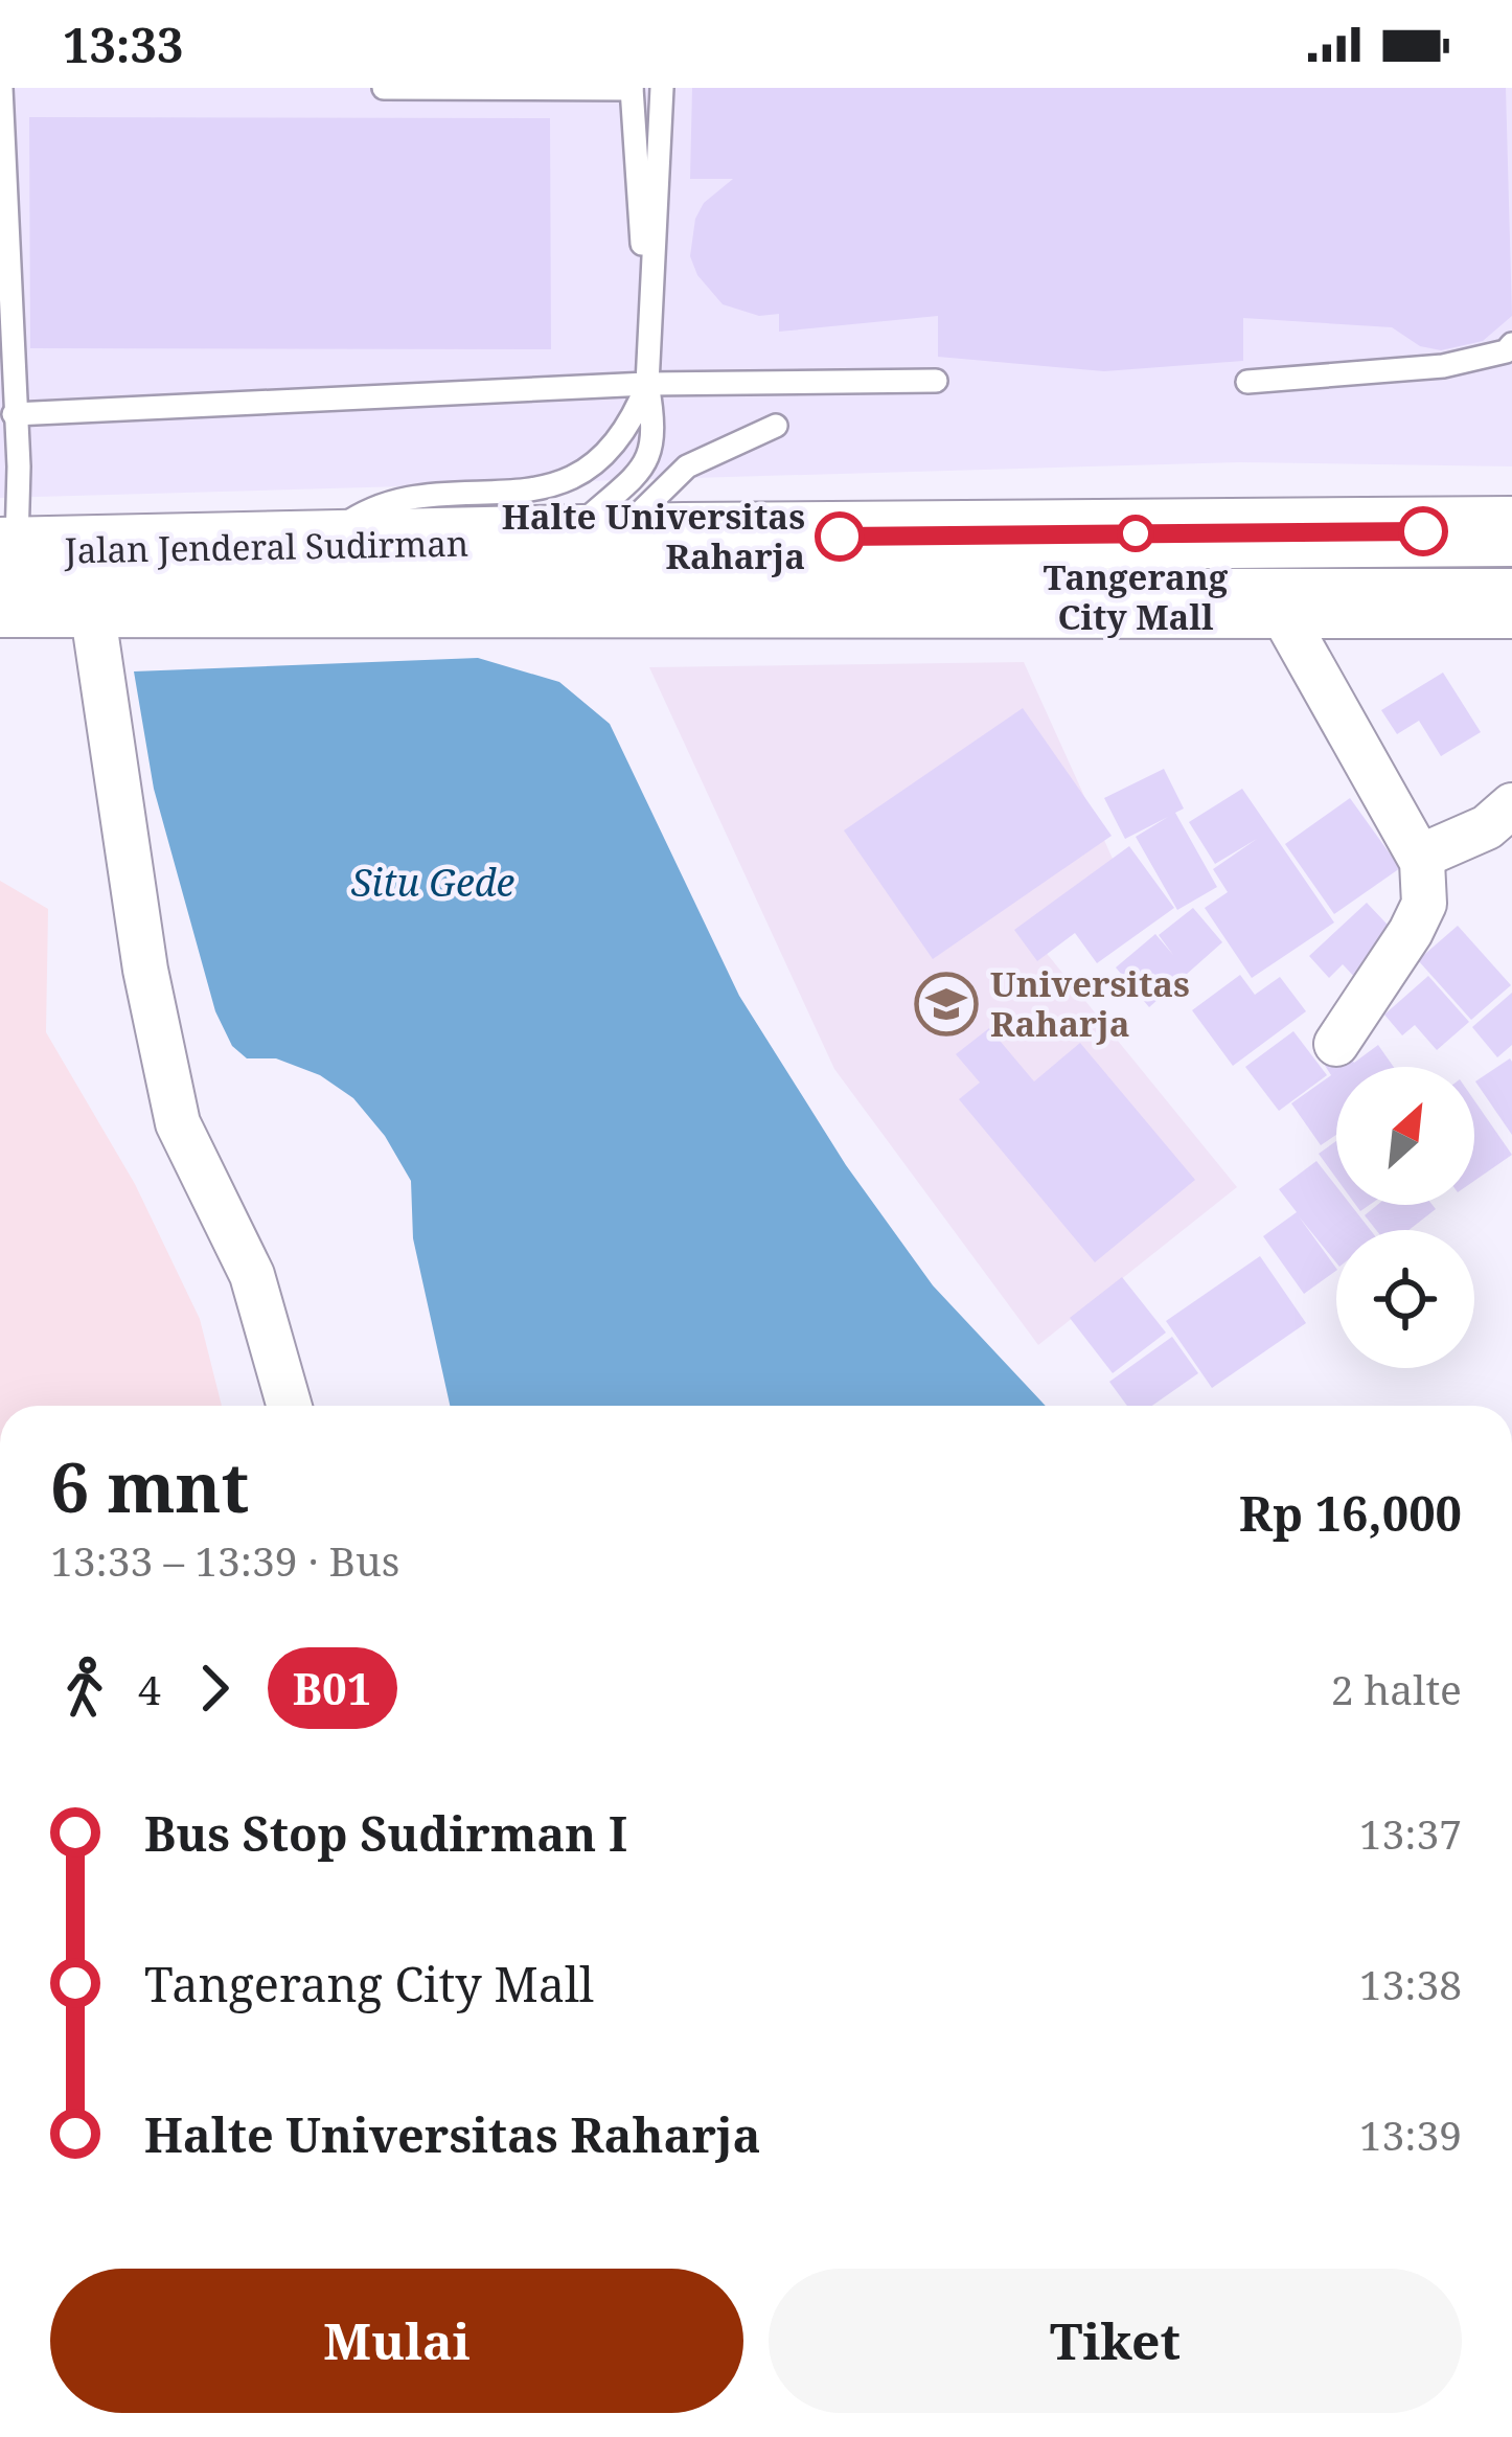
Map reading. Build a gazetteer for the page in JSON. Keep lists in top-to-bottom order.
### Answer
{
  "streets": {
    "main road": ["Jalan Jenderal Sudirman"]
  },
  "water": ["Situ Gede"],
  "places": {
    "other": ["Tangerang City Mall", "Halte Universitas Raharja"],
    "school or university": ["Universitas Raharja"]
  },
  "lines": ["bus line B01"],
  "north": "top right",
  "page": {
    "status": "13:33",
    "heading": ["6 mnt", "13:33 – 13:39 · Bus", "Rp 16,000"],
    "legs": ["4", "B01", "2 halte"],
    "list": [
      {
        "name": "Bus Stop Sudirman I",
        "value": "13:37"
      },
      {
        "name": "Tangerang City Mall",
        "value": "13:38"
      },
      {
        "name": "Halte Universitas Raharja",
        "value": "13:39"
      }
    ],
    "buttons": ["Mulai", "Tiket"]
  }
}
